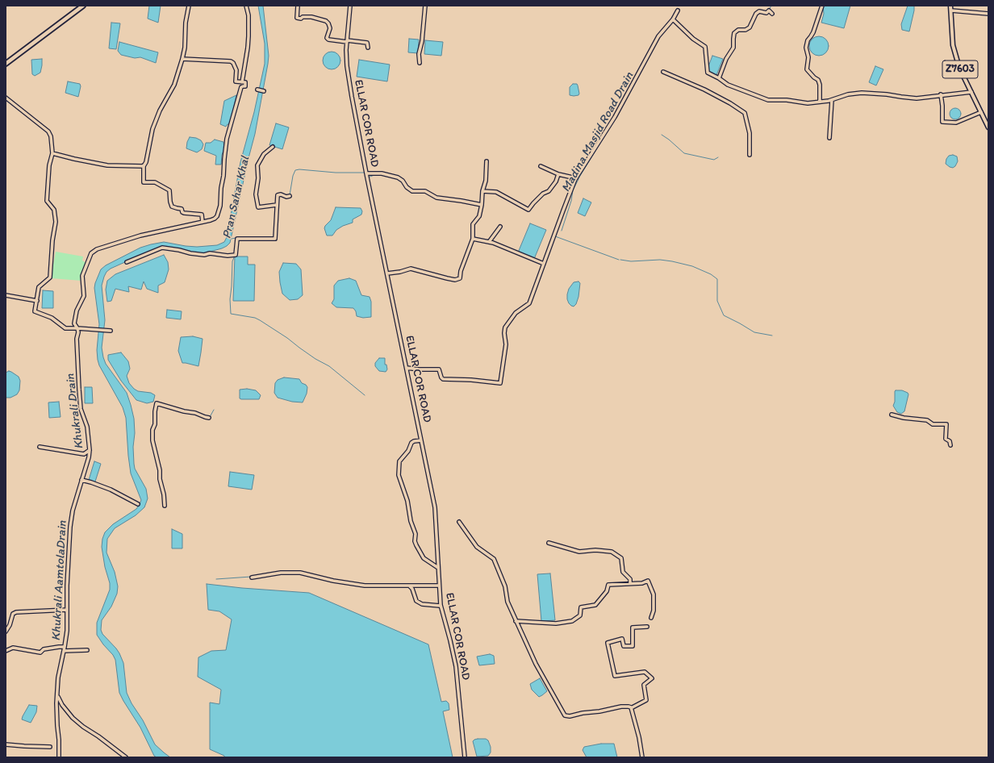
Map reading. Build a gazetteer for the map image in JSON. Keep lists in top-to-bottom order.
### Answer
{
  "streets": {
    "main road": ["Z7603"],
    "street": ["ELLAR COR ROAD"]
  },
  "water": [
    "Madina Masjid Road Drain",
    "Pran Sahar Khal",
    "Khukrali Drain",
    "Khukrali AamtolaDrain"
  ]
}
